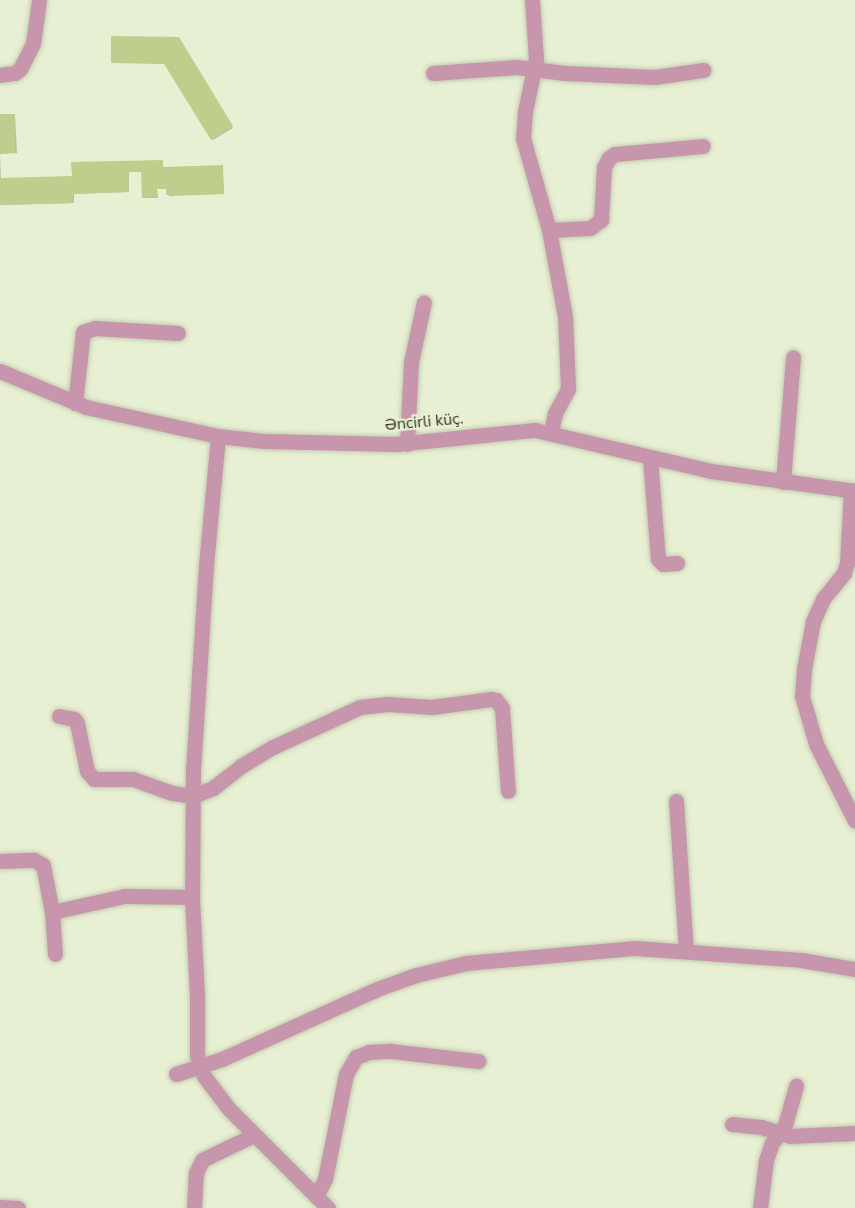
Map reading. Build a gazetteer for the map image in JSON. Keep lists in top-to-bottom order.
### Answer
{
  "streets": {
    "street": ["Əncirli küç."]
  }
}
